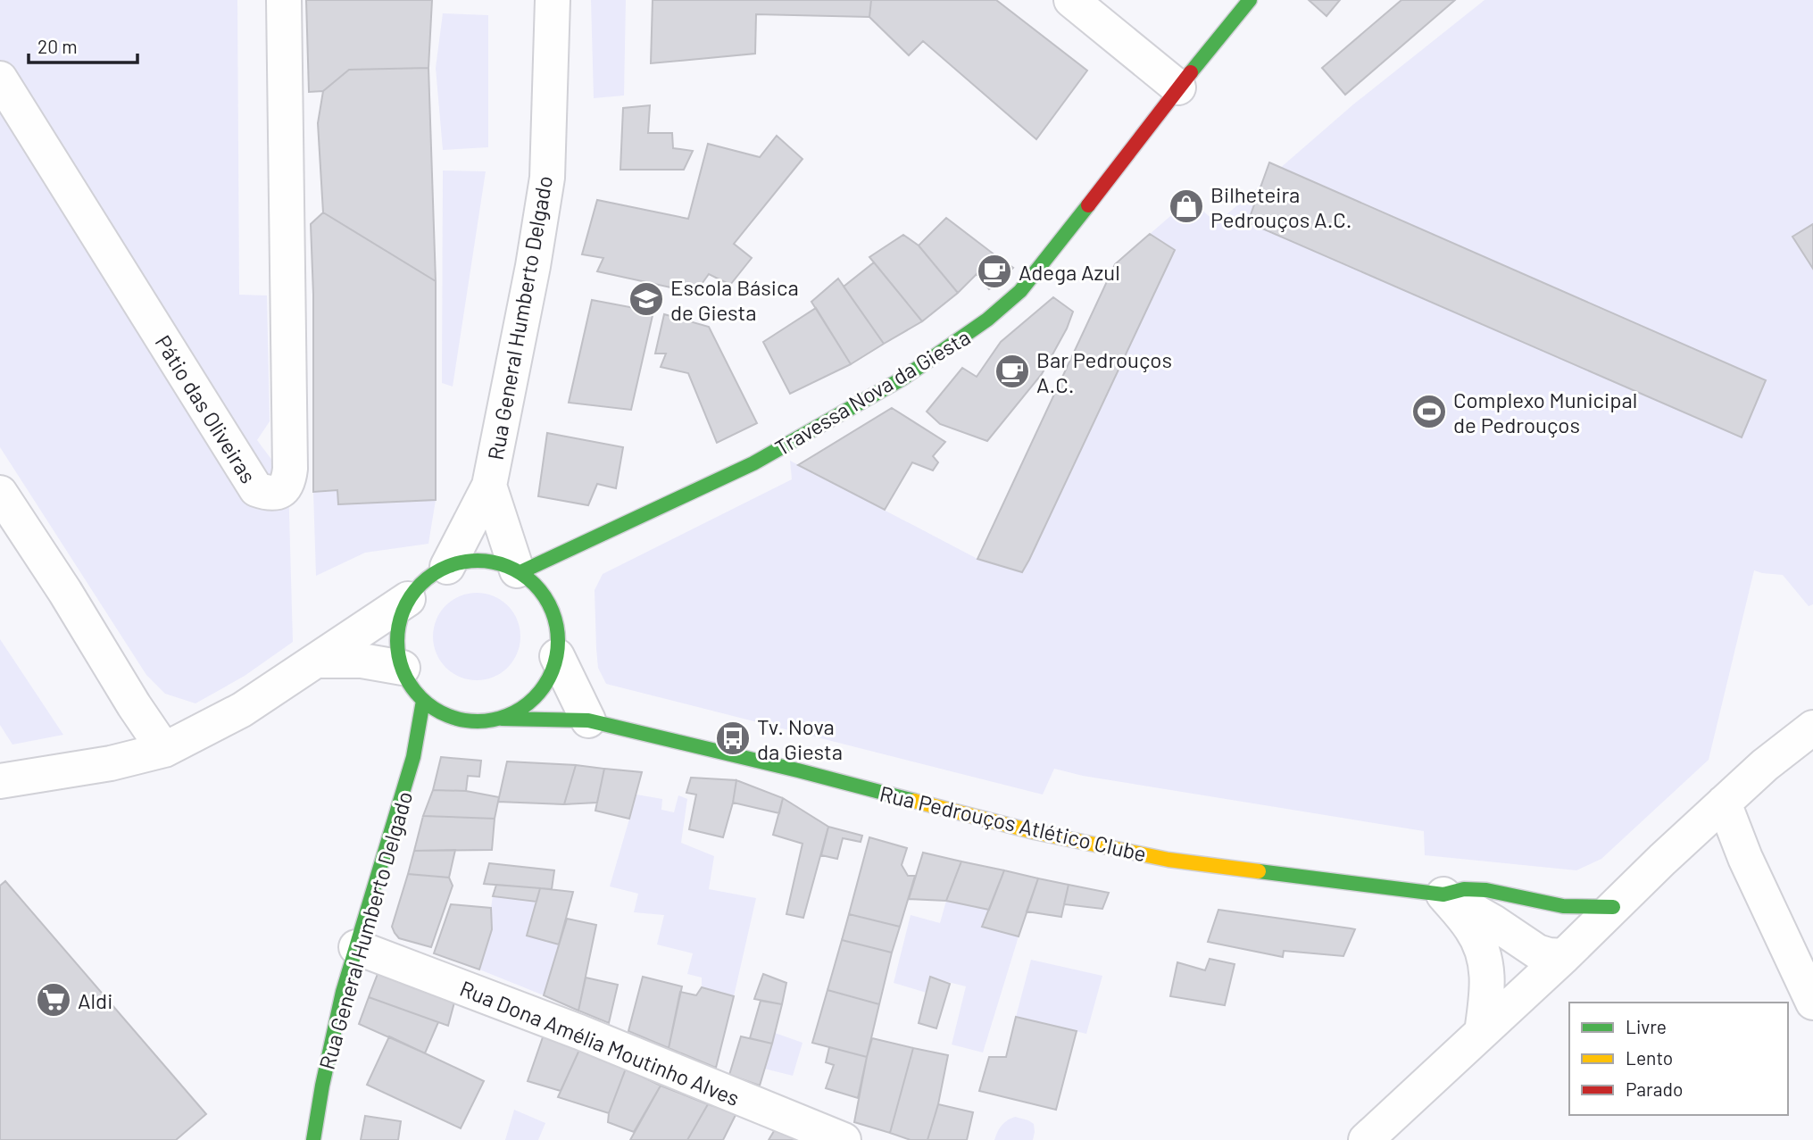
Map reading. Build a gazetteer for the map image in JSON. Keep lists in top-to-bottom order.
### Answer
{
  "streets": {
    "street": [
      "Rua General Humberto Delgado",
      "Travessa Nova da Giesta",
      "Pátio das Oliveiras",
      "Rua Pedrouços Atlético Clube",
      "Rua Dona Amélia Moutinho Alves"
    ]
  },
  "crossings": [
    ["Rua General Humberto Delgado", "Travessa Nova da Giesta"],
    ["Rua General Humberto Delgado", "Rua Pedrouços Atlético Clube"],
    ["Rua General Humberto Delgado", "Rua Dona Amélia Moutinho Alves"],
    ["Travessa Nova da Giesta", "Rua Pedrouços Atlético Clube"]
  ],
  "places": {
    "shop": ["Bilheteira Pedrouços A.C."],
    "cafe": ["Adega Azul", "Bar Pedrouços A.C."],
    "school or university": ["Escola Básica de Giesta"],
    "sports": ["Complexo Municipal de Pedrouços"],
    "bus stop": ["Tv. Nova da Giesta"],
    "supermarket": ["Aldi"]
  },
  "legend": ["Livre", "Lento", "Parado"],
  "scale_bar": "20 m"
}
